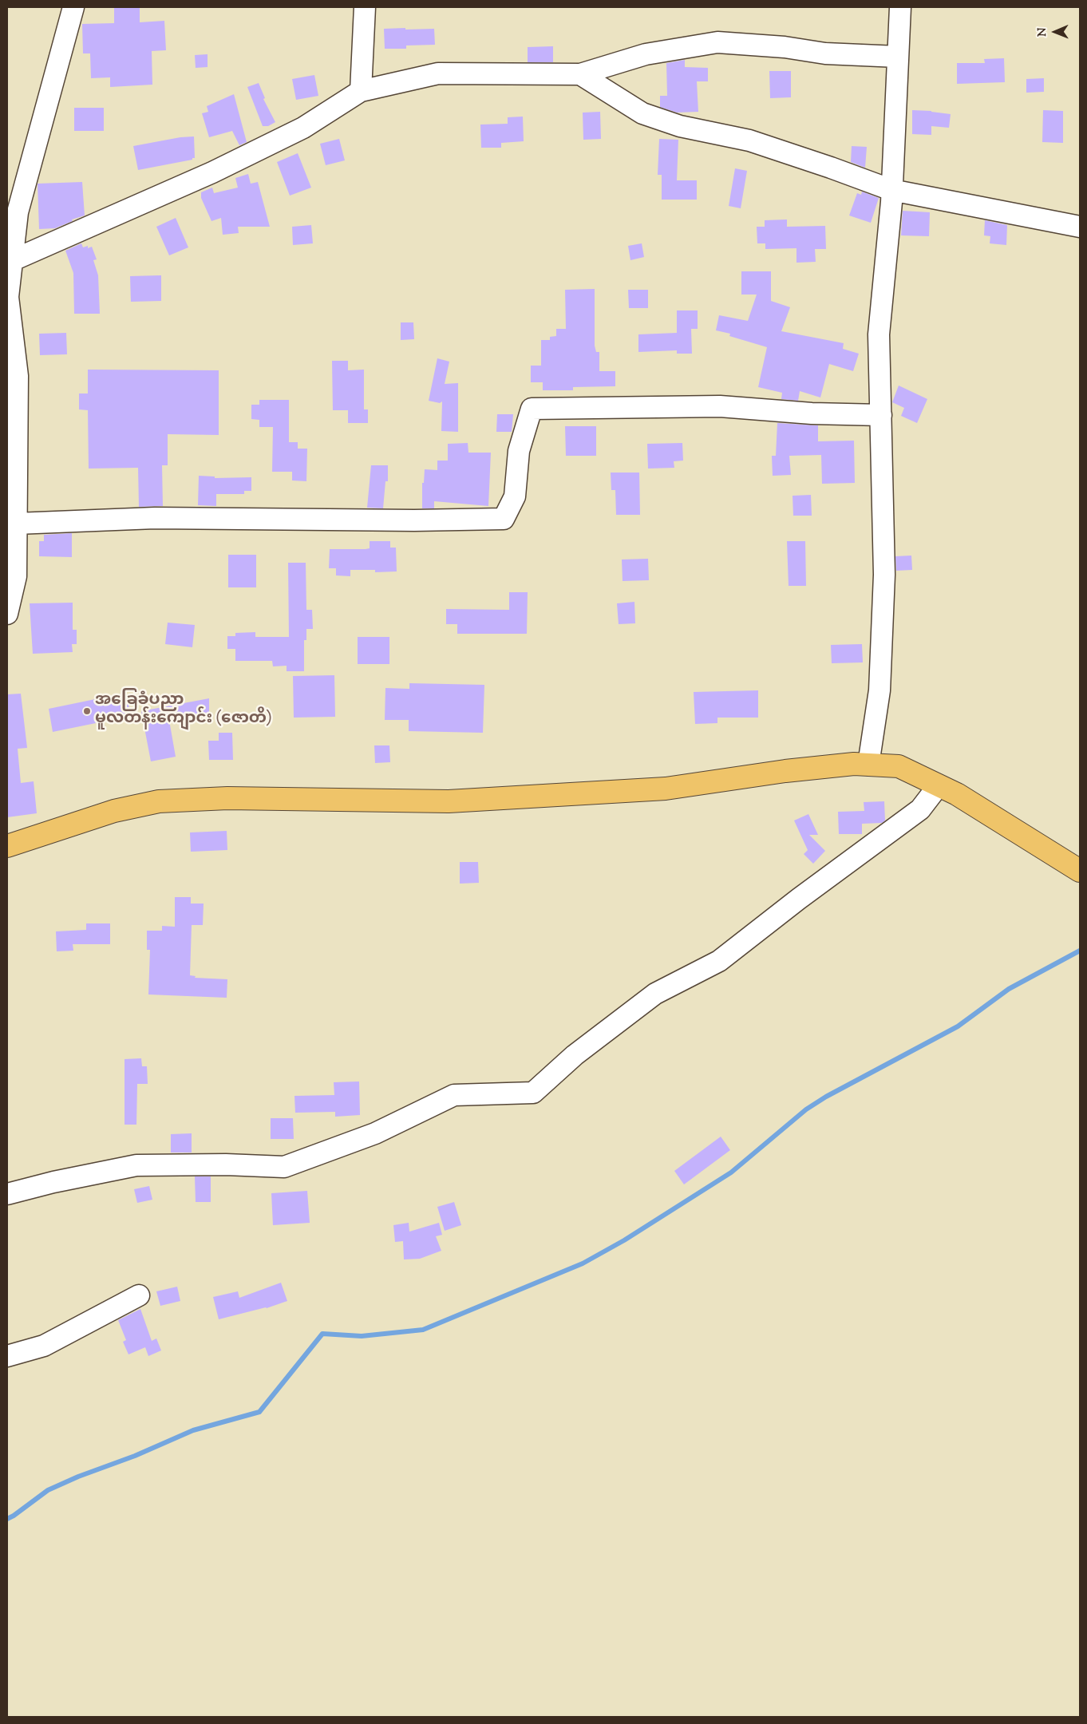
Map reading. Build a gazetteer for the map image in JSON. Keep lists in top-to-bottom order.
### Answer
{
  "places": ["အခြေခံပညာ မူလတန်းကျောင်း (ဇောတိ)"],
  "north": "left"
}
